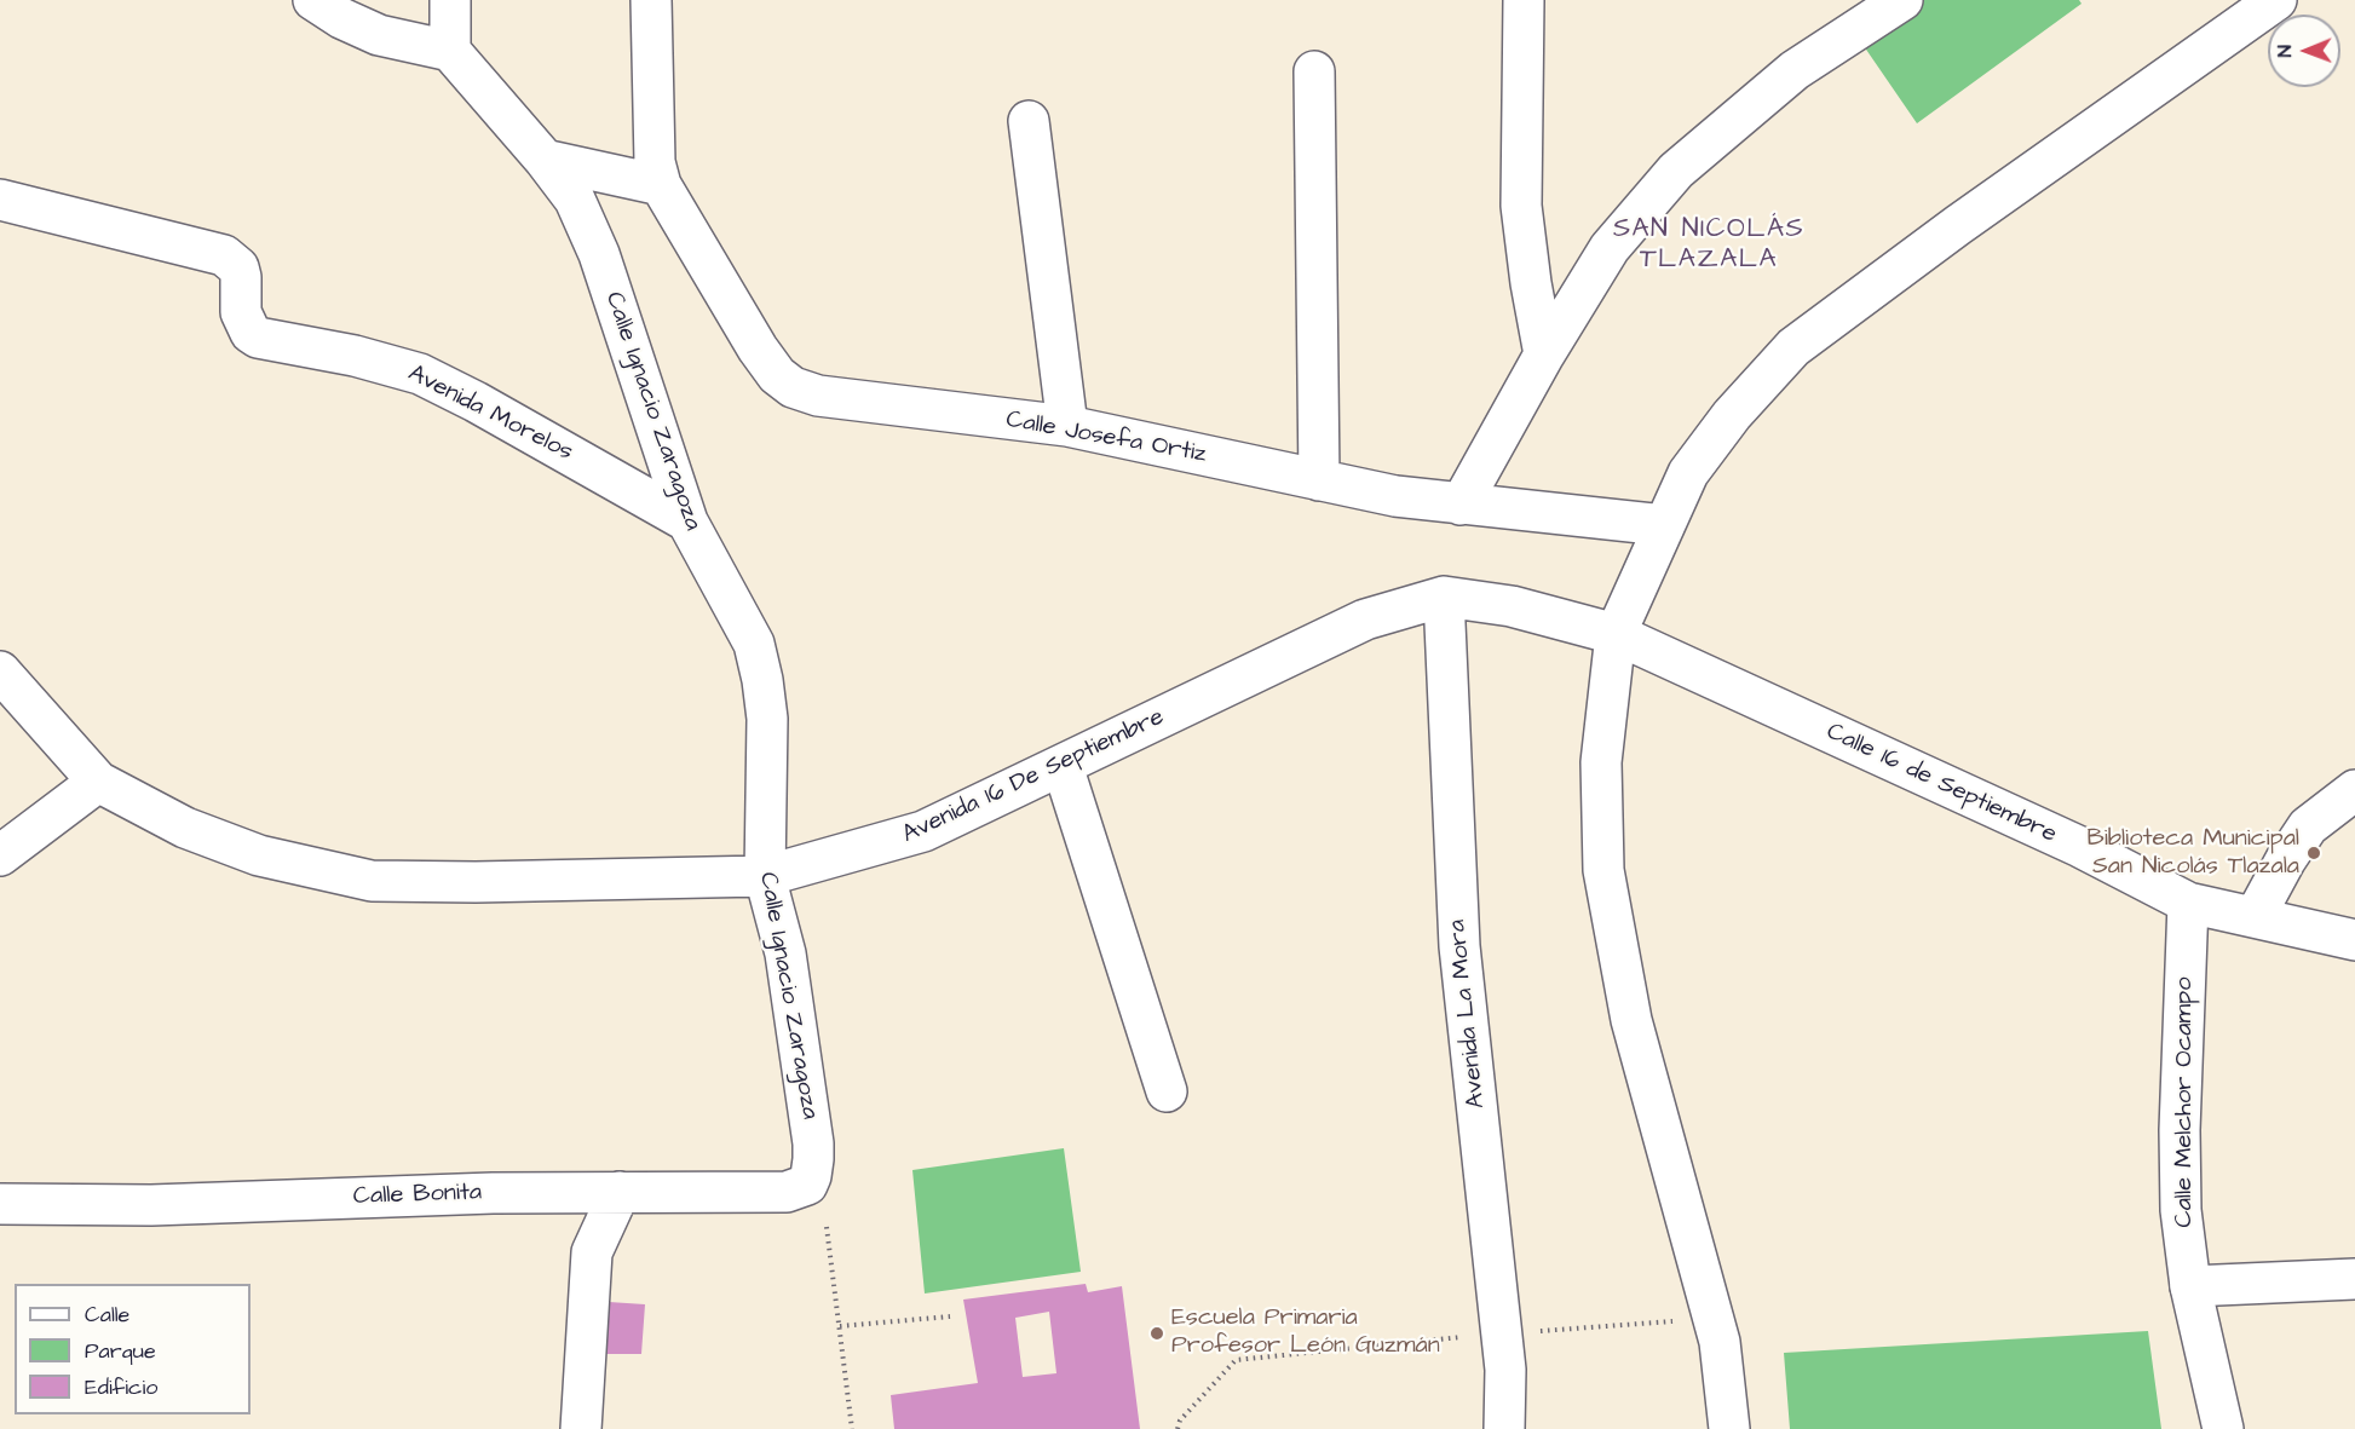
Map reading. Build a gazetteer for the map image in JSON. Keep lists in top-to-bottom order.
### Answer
{
  "streets": {
    "street": [
      "Calle Ignacio Zaragoza",
      "Avenida Morelos",
      "Calle Josefa Ortiz",
      "Avenida 16 De Septiembre",
      "Calle 16 de Septiembre",
      "Avenida La Mora",
      "Calle Melchor Ocampo",
      "Calle Bonita"
    ]
  },
  "crossings": [
    ["Calle Ignacio Zaragoza", "Avenida Morelos"],
    ["Calle Ignacio Zaragoza", "Avenida 16 De Septiembre"],
    ["Calle Ignacio Zaragoza", "Calle Bonita"],
    ["Avenida 16 De Septiembre", "Calle 16 de Septiembre"],
    ["Avenida 16 De Septiembre", "Avenida La Mora"],
    ["Calle 16 de Septiembre", "Calle Melchor Ocampo"]
  ],
  "districts": ["SAN NICOLÁS TLAZALA"],
  "places": ["Biblioteca Municipal San Nicolás Tlazala", "Escuela Primaria Profesor León Guzmán"],
  "legend": ["Calle", "Parque", "Edificio"],
  "north": "left"
}
